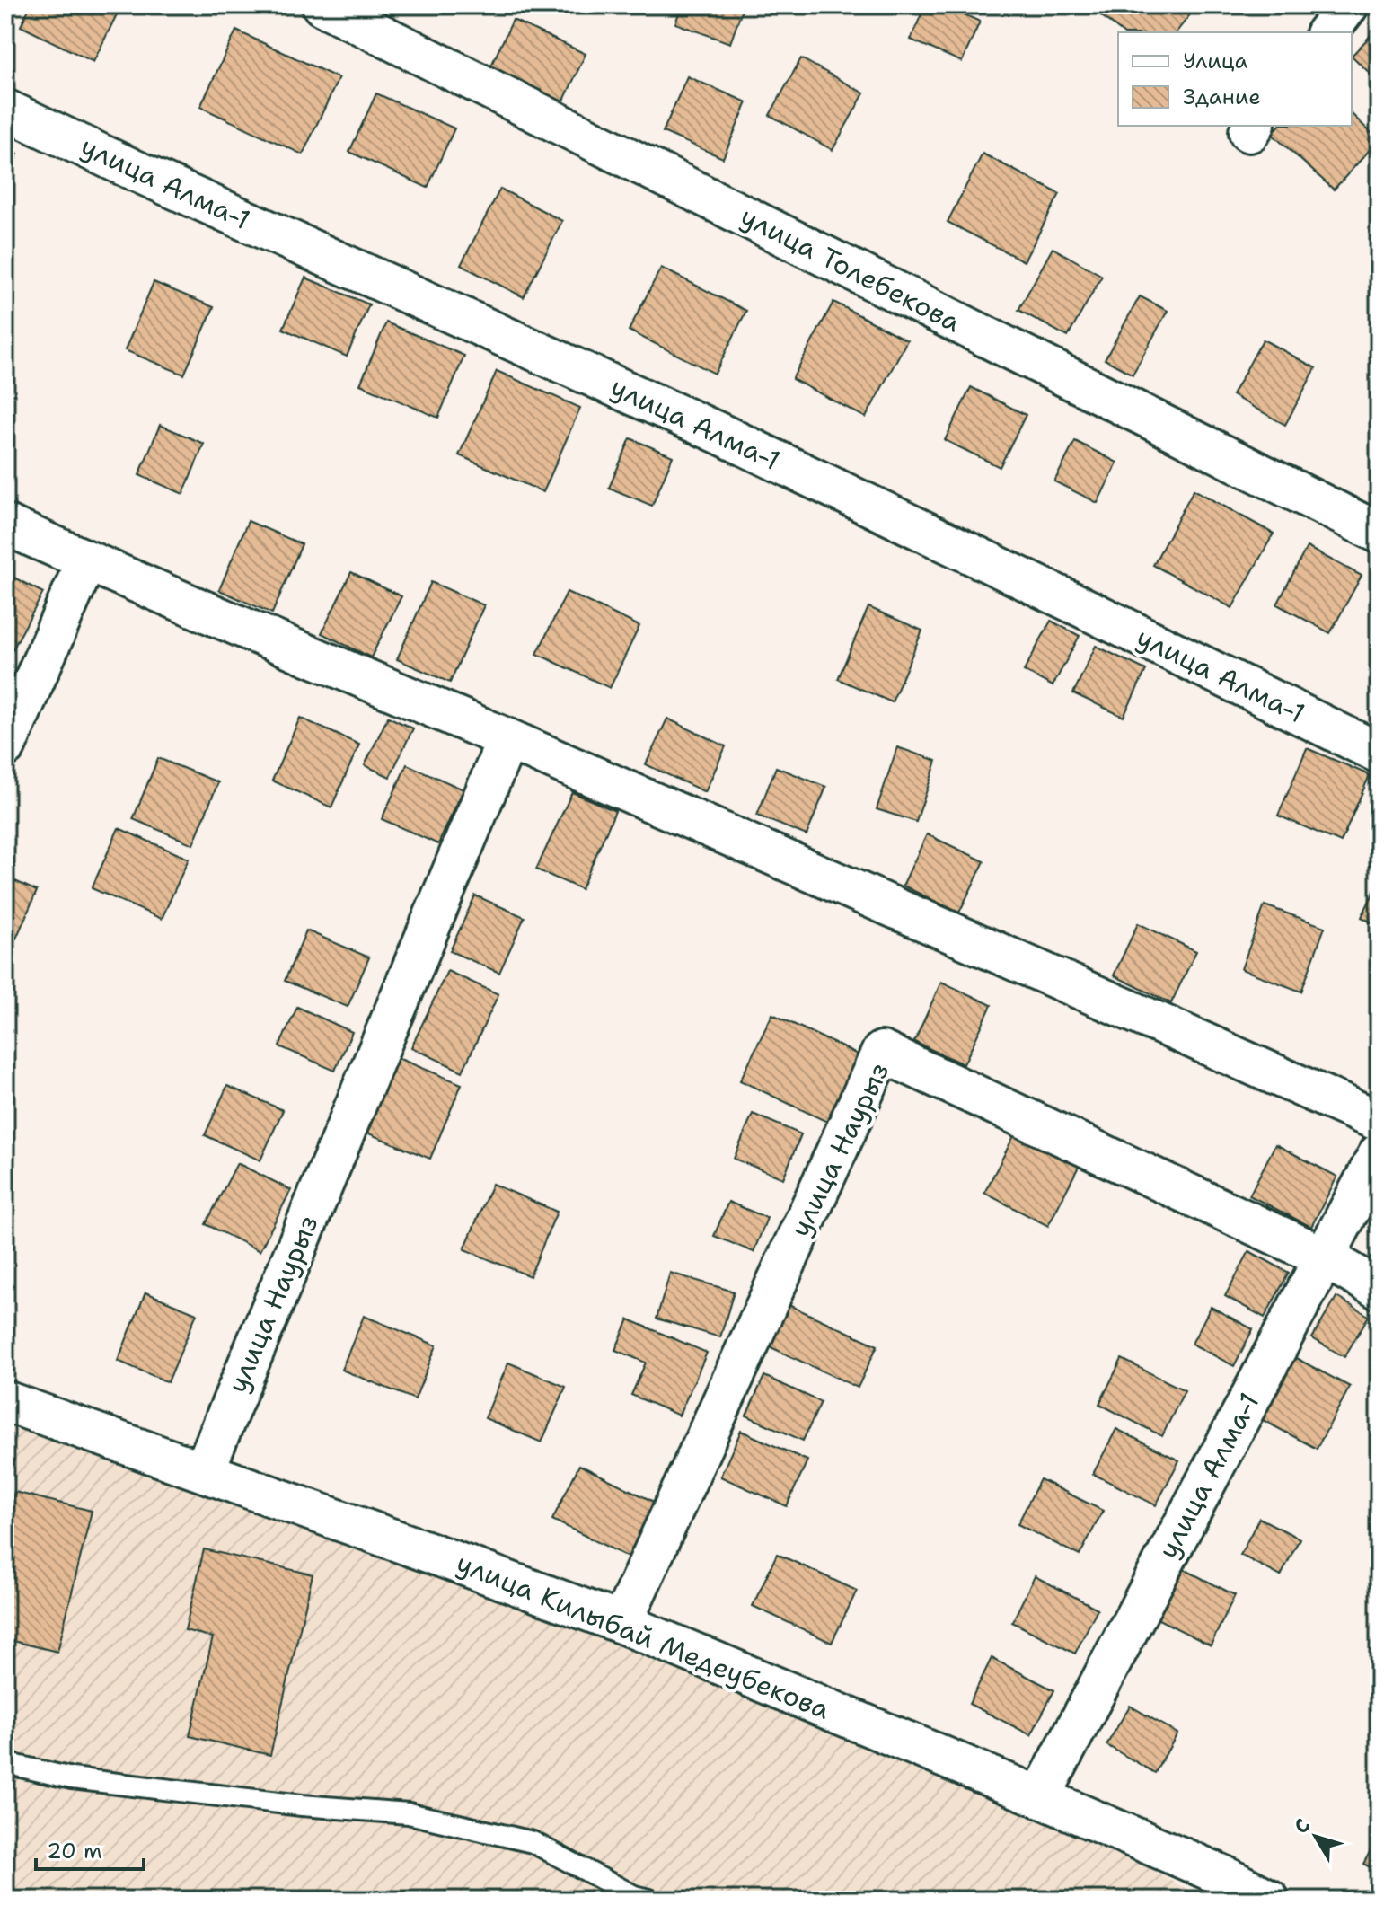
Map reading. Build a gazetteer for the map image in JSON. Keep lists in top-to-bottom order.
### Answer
{
  "streets": {
    "street": [
      "улица Алма-1",
      "улица Толебекова",
      "улица Наурыз",
      "улица Килыбай Медеубекова"
    ]
  },
  "crossings": [
    ["улица Алма-1", "улица Наурыз"],
    ["улица Алма-1", "улица Килыбай Медеубекова"],
    ["улица Наурыз", "улица Килыбай Медеубекова"]
  ],
  "legend": ["Улица", "Здание"],
  "scale_bar": "20 m",
  "north": "top left"
}
